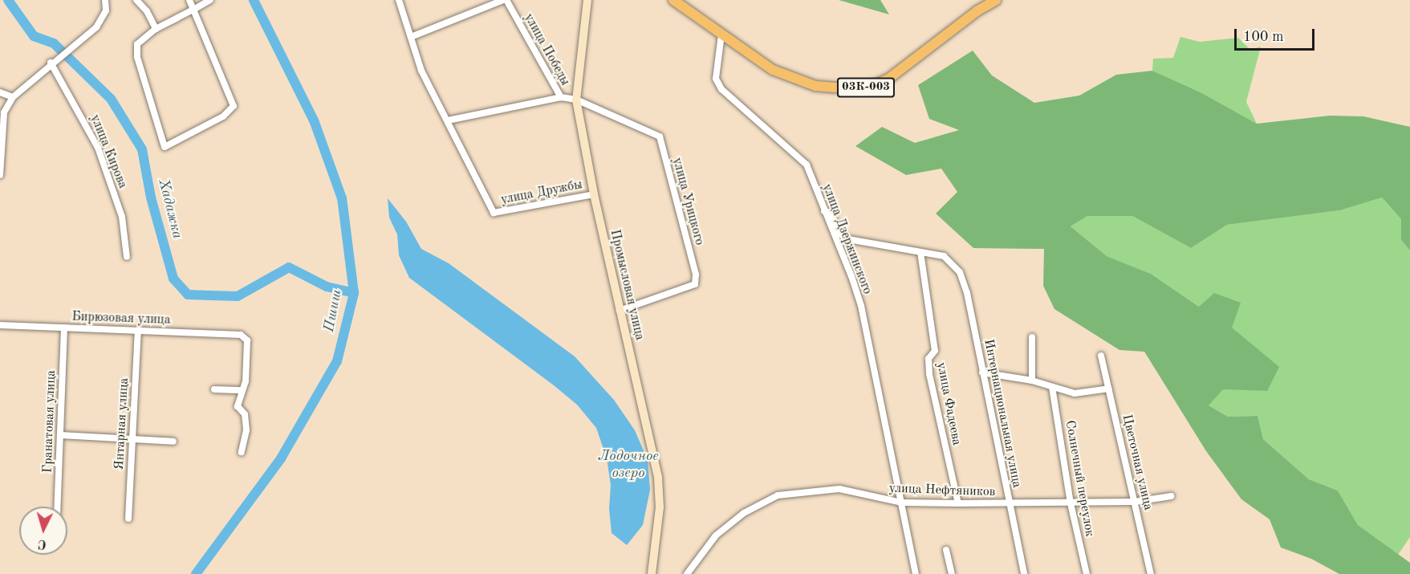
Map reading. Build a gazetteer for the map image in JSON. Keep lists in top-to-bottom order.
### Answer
{
  "streets": {
    "main road": ["03К-003", "Промысловая улица"],
    "street": [
      "улица Победы",
      "улица Кирова",
      "улица Дружбы",
      "улица Урицкого",
      "улица Дзержинского",
      "Бирюзовая улица",
      "улица Фадеева",
      "Интернациональная улица",
      "Гранатовая улица",
      "Янтарная улица",
      "Цветочная улица",
      "Солнечный переулок",
      "улица Нефтяников"
    ]
  },
  "crossings": [
    ["улица Победы", "улица Урицкого"],
    ["улица Победы", "Промысловая улица"],
    ["03К-003", "улица Дзержинского"],
    ["улица Дружбы", "Промысловая улица"],
    ["улица Урицкого", "Промысловая улица"],
    ["улица Дзержинского", "улица Нефтяников"],
    ["Бирюзовая улица", "Гранатовая улица"],
    ["Бирюзовая улица", "Янтарная улица"],
    ["улица Фадеева", "Интернациональная улица"],
    ["улица Фадеева", "улица Нефтяников"],
    ["Интернациональная улица", "улица Нефтяников"],
    ["Цветочная улица", "улица Нефтяников"],
    ["Солнечный переулок", "улица Нефтяников"]
  ],
  "water": ["Хадажка", "Пшиш", "Лодочное озеро"],
  "scale_bar": "100 m",
  "north": "bottom"
}
